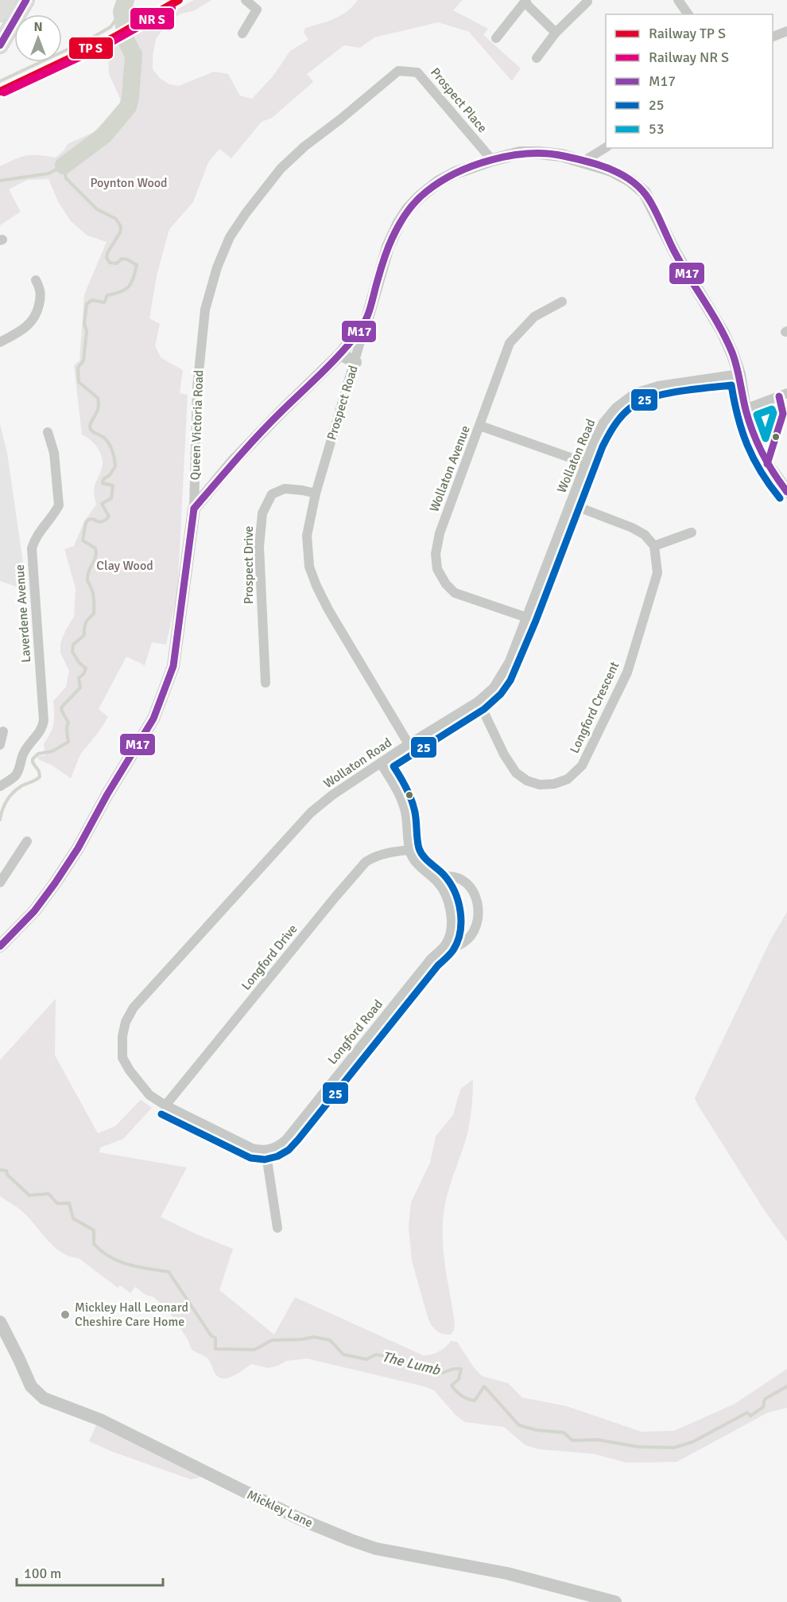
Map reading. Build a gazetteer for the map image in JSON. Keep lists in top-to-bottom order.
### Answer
{
  "streets": {
    "street": [
      "Prospect Place",
      "Prospect Road",
      "Queen Victoria Road",
      "Wollaton Road",
      "Wollaton Avenue",
      "Prospect Drive",
      "Laverdene Avenue",
      "Longford Crescent",
      "Longford Drive",
      "Longford Road",
      "Mickley Lane"
    ]
  },
  "crossings": [
    ["Prospect Place", "Prospect Road"],
    ["Prospect Place", "Queen Victoria Road"],
    ["Prospect Road", "Wollaton Road"],
    ["Prospect Road", "Prospect Drive"],
    ["Wollaton Road", "Wollaton Avenue"],
    ["Wollaton Road", "Longford Crescent"],
    ["Wollaton Road", "Longford Drive"],
    ["Wollaton Road", "Longford Road"],
    ["Longford Drive", "Longford Road"]
  ],
  "water": ["The Lumb"],
  "parks": ["Poynton Wood", "Clay Wood"],
  "places": ["Mickley Hall Leonard Cheshire Care Home"],
  "lines": ["transit line M17", "transit line 25", "transit line 53"],
  "legend": [
    "Railway TP S",
    "Railway NR S",
    "M17",
    "25",
    "53"
  ],
  "scale_bar": "100 m",
  "north": "top"
}
